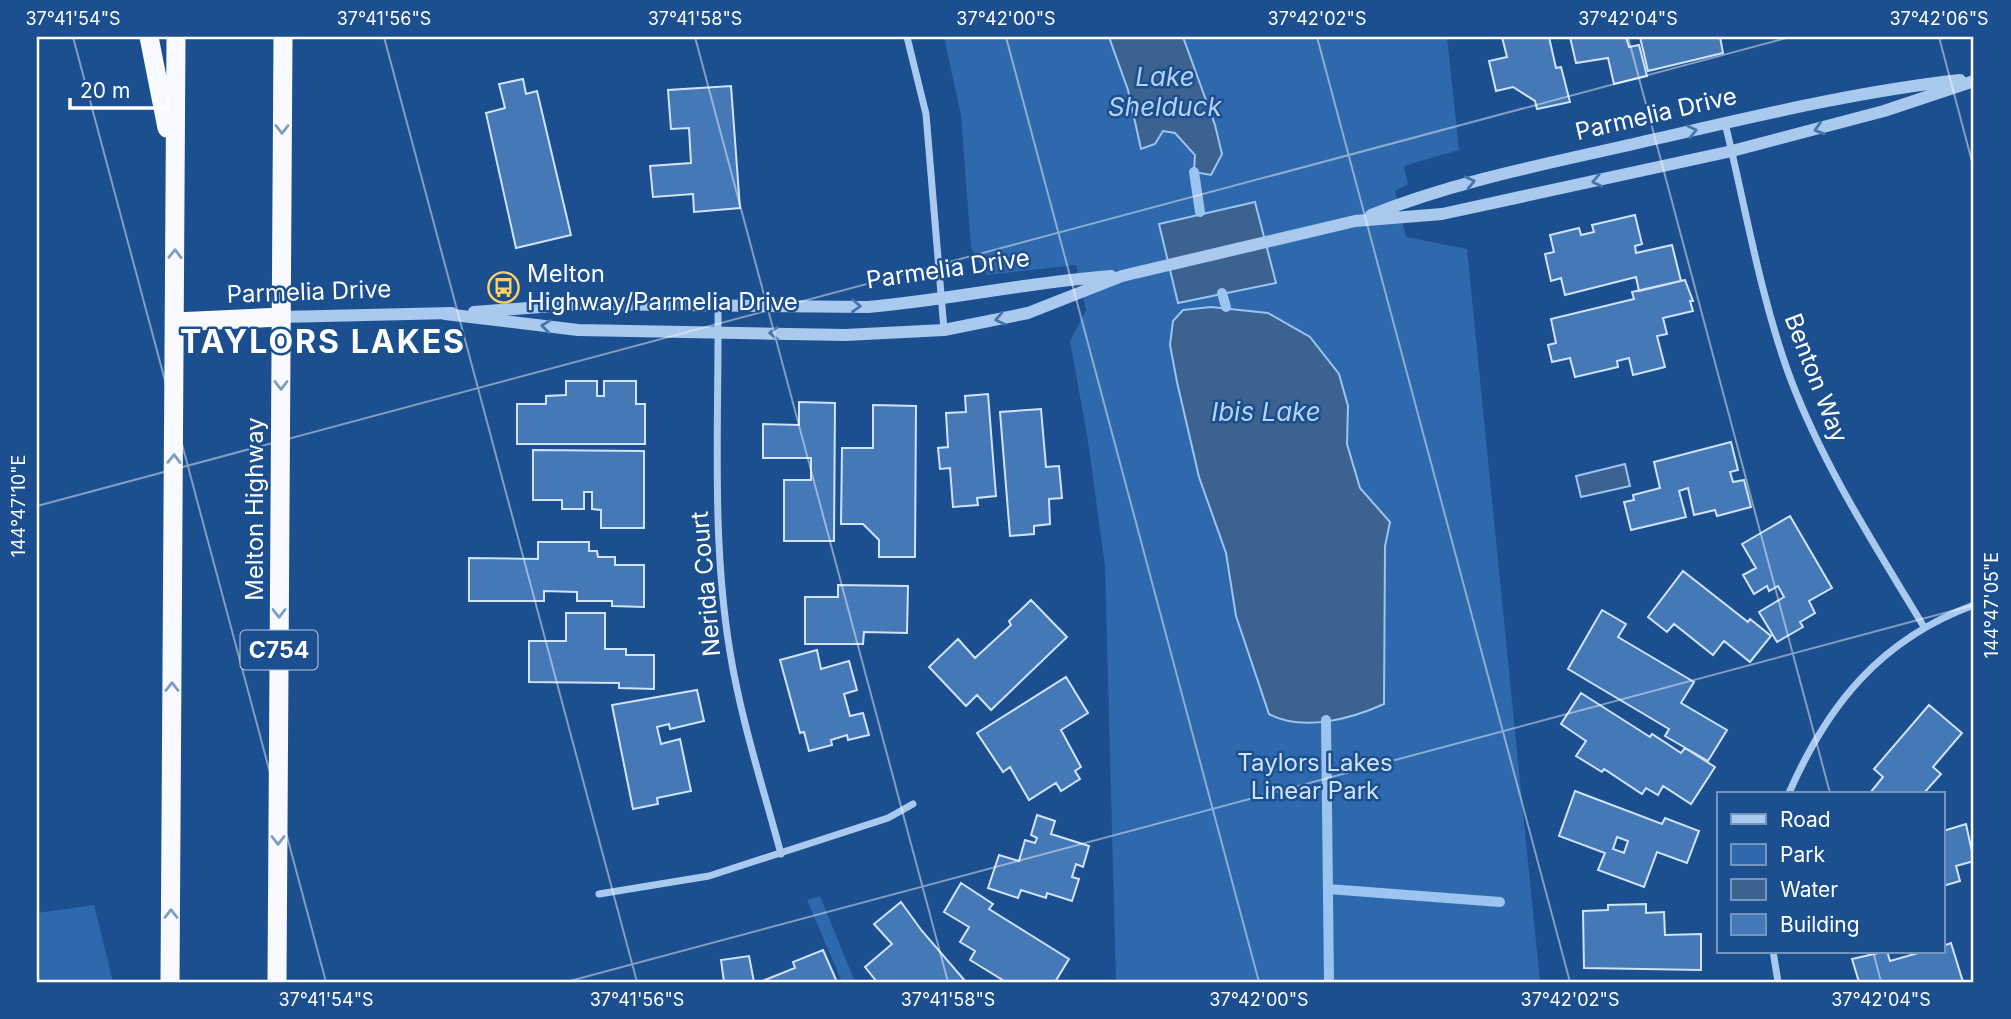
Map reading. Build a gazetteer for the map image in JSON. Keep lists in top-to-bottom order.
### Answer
{
  "streets": {
    "highway": ["Parmelia Drive", "Melton Highway", "C754"],
    "street": ["Benton Way", "Nerida Court"]
  },
  "crossings": [
    ["Parmelia Drive", "Benton Way"],
    ["Parmelia Drive", "Melton Highway"],
    ["Parmelia Drive", "Nerida Court"]
  ],
  "districts": ["TAYLORS LAKES"],
  "water": ["Lake Shelduck", "Ibis Lake"],
  "parks": ["Taylors Lakes Linear Park"],
  "places": {
    "bus stop": ["Melton Highway/Parmelia Drive"]
  },
  "legend": [
    "Road",
    "Park",
    "Water",
    "Building"
  ],
  "scale_bar": "20 m",
  "coordinates": [
    "37°41'54\"S",
    "37°41'56\"S",
    "37°41'58\"S",
    "37°42'00\"S",
    "37°42'02\"S",
    "37°42'04\"S",
    "37°42'06\"S",
    "144°47'10\"E",
    "144°47'05\"E"
  ]
}
